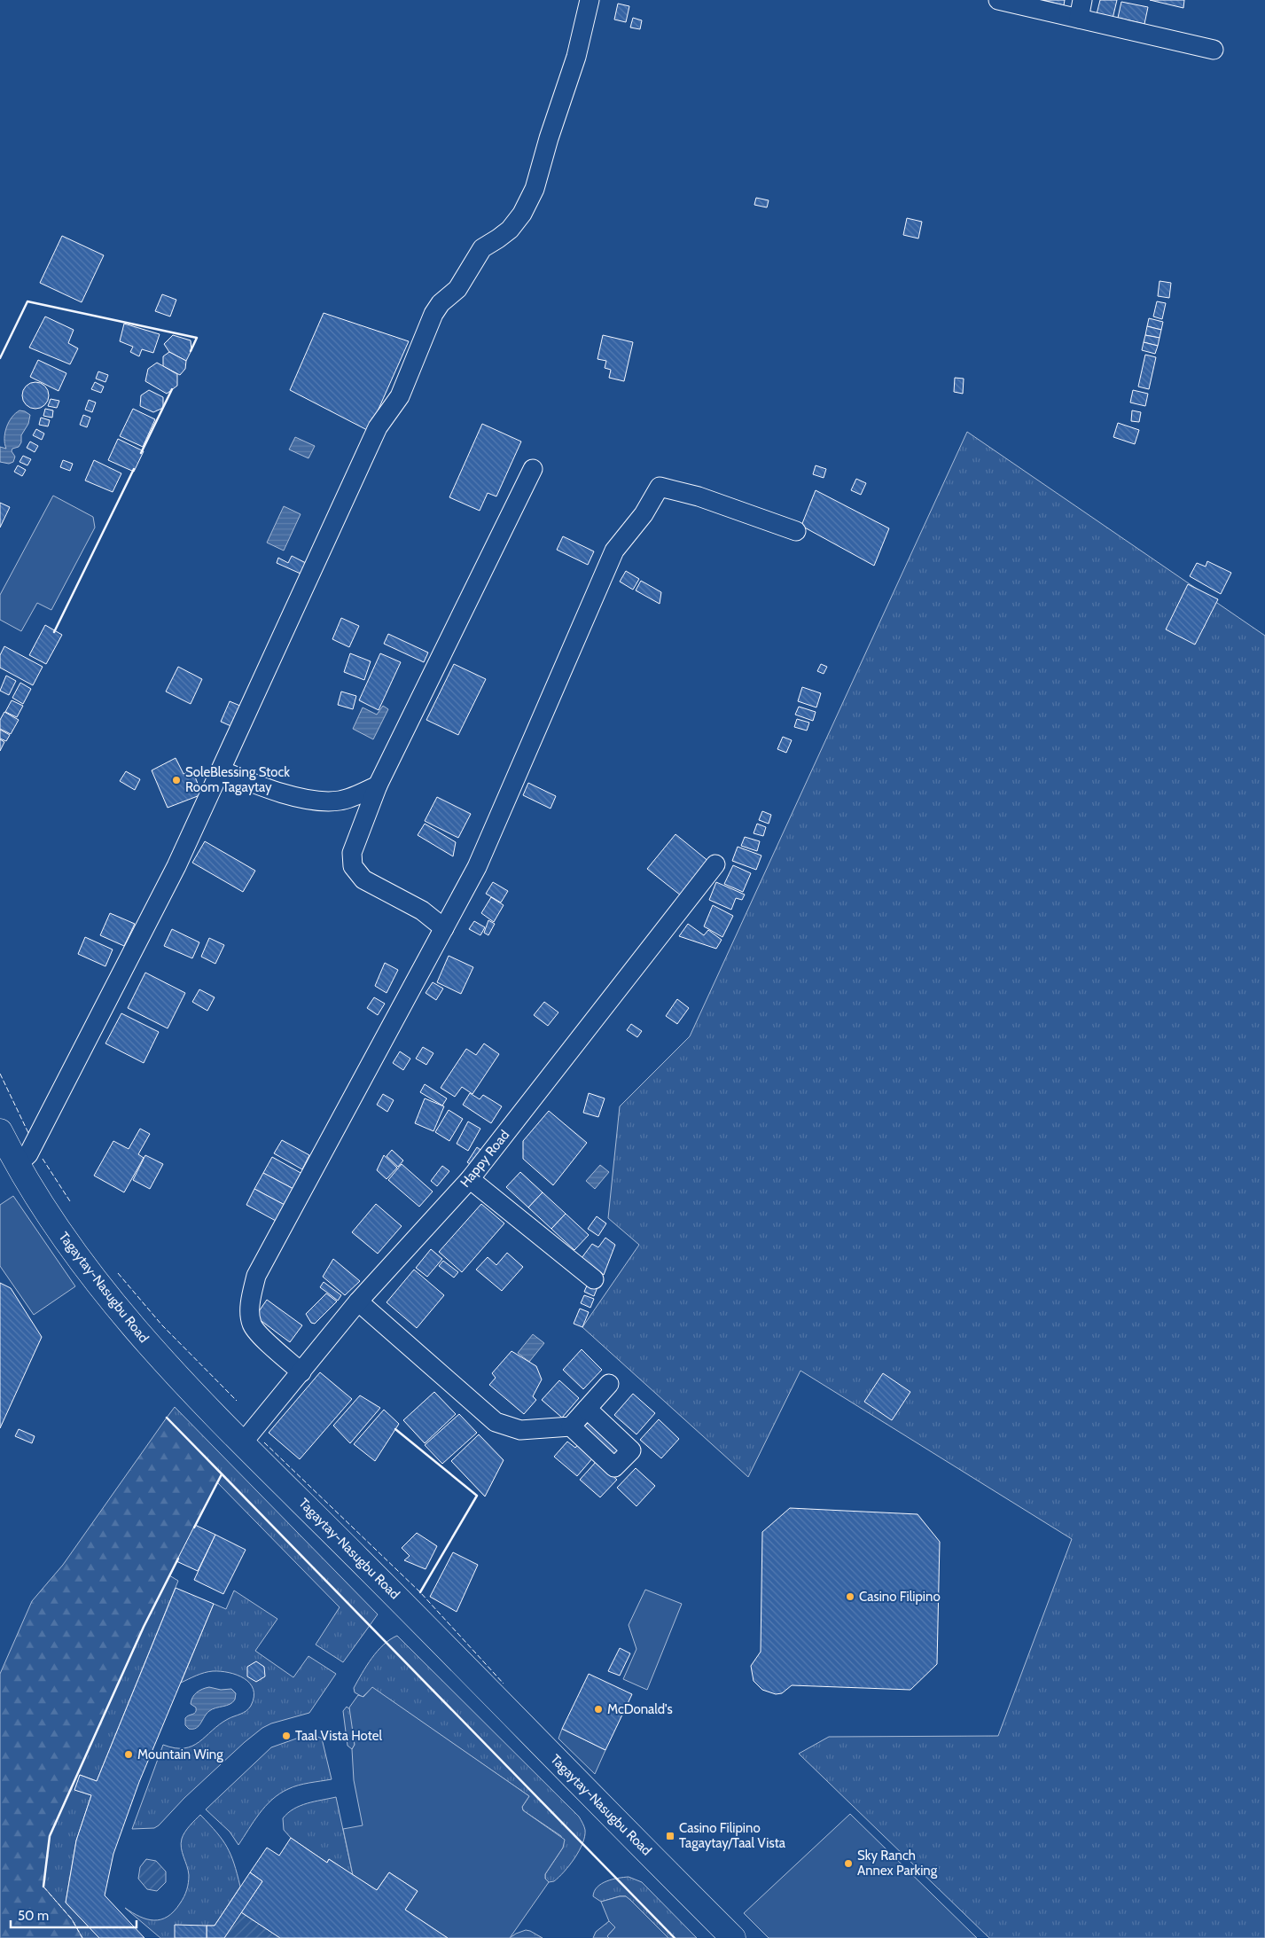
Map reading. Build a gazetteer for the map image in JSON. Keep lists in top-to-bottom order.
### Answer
{
  "streets": {
    "main road": ["Tagaytay-Nasugbu Road"],
    "street": ["Happy Road"]
  },
  "crossings": [
    ["Happy Road", "Tagaytay-Nasugbu Road"]
  ],
  "places": {
    "other": [
      "SoleBlessing Stock Room Tagaytay",
      "Casino Filipino",
      "McDonald's",
      "Taal Vista Hotel",
      "Mountain Wing",
      "Sky Ranch Annex Parking"
    ],
    "transit": ["Casino Filipino Tagaytay/Taal Vista"]
  },
  "scale_bar": "50 m"
}
